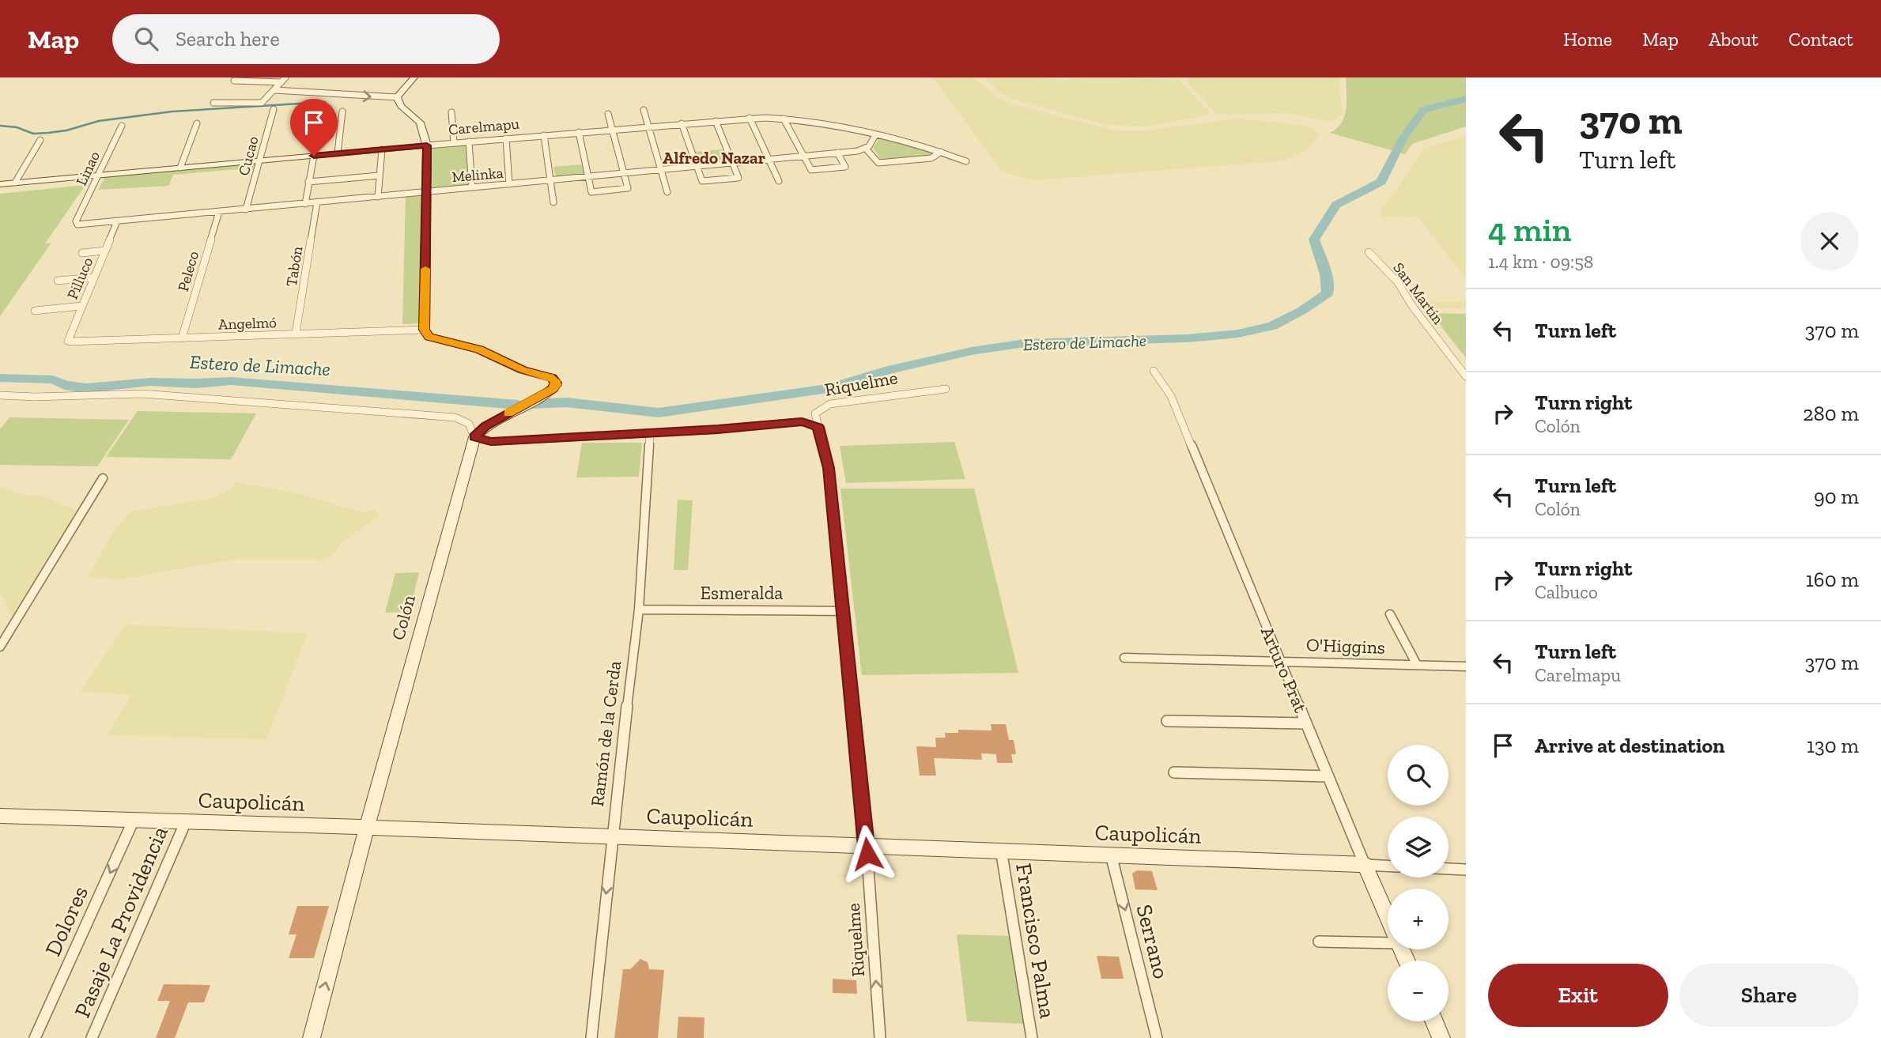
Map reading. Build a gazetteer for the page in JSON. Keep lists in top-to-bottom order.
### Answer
{
  "streets": {
    "street": [
      "Carelmapu",
      "Cucao",
      "Linao",
      "Melinka",
      "Tabón",
      "Peleco",
      "Pilluco",
      "San Martín",
      "Angelmó",
      "Riquelme",
      "Esmeralda",
      "Colón",
      "O'Higgins",
      "Arturo Prat",
      "Ramón de la Cerda",
      "Caupolicán",
      "Dolores",
      "Pasaje La Providencia",
      "Francisco Palma",
      "Serrano"
    ]
  },
  "crossings": [
    ["Carelmapu", "Cucao"],
    ["Carelmapu", "Linao"],
    ["Cucao", "Melinka"],
    ["Linao", "Melinka"],
    ["Melinka", "Tabón"],
    ["Melinka", "Peleco"],
    ["Melinka", "Pilluco"],
    ["Tabón", "Angelmó"],
    ["Peleco", "Angelmó"],
    ["Pilluco", "Angelmó"],
    ["Riquelme", "Esmeralda"],
    ["Riquelme", "Caupolicán"],
    ["Esmeralda", "Ramón de la Cerda"],
    ["Colón", "Caupolicán"],
    ["O'Higgins", "Arturo Prat"],
    ["Arturo Prat", "Caupolicán"],
    ["Ramón de la Cerda", "Caupolicán"],
    ["Caupolicán", "Dolores"],
    ["Caupolicán", "Pasaje La Providencia"],
    ["Caupolicán", "Francisco Palma"],
    ["Caupolicán", "Serrano"]
  ],
  "one_way": ["Colón", "Dolores", "Serrano"],
  "districts": ["Alfredo Nazar"],
  "water": ["Estero de Limache"],
  "page": {
    "header": "Map",
    "search": "Search here",
    "nav": [
      "Home",
      "Map",
      "About",
      "Contact"
    ],
    "turn": ["370 m", "Turn left"],
    "heading": ["4 min", "1.4 km · 09:58"],
    "list": [
      {
        "name": "Turn left",
        "value": "370 m"
      },
      {
        "name": "Turn right",
        "note": "Colón",
        "value": "280 m"
      },
      {
        "name": "Turn left",
        "note": "Colón",
        "value": "90 m"
      },
      {
        "name": "Turn right",
        "note": "Calbuco",
        "value": "160 m"
      },
      {
        "name": "Turn left",
        "note": "Carelmapu",
        "value": "370 m"
      },
      {
        "name": "Arrive at destination",
        "value": "130 m"
      }
    ],
    "map_buttons": ["+", "−"],
    "buttons": ["Exit", "Share"]
  }
}
